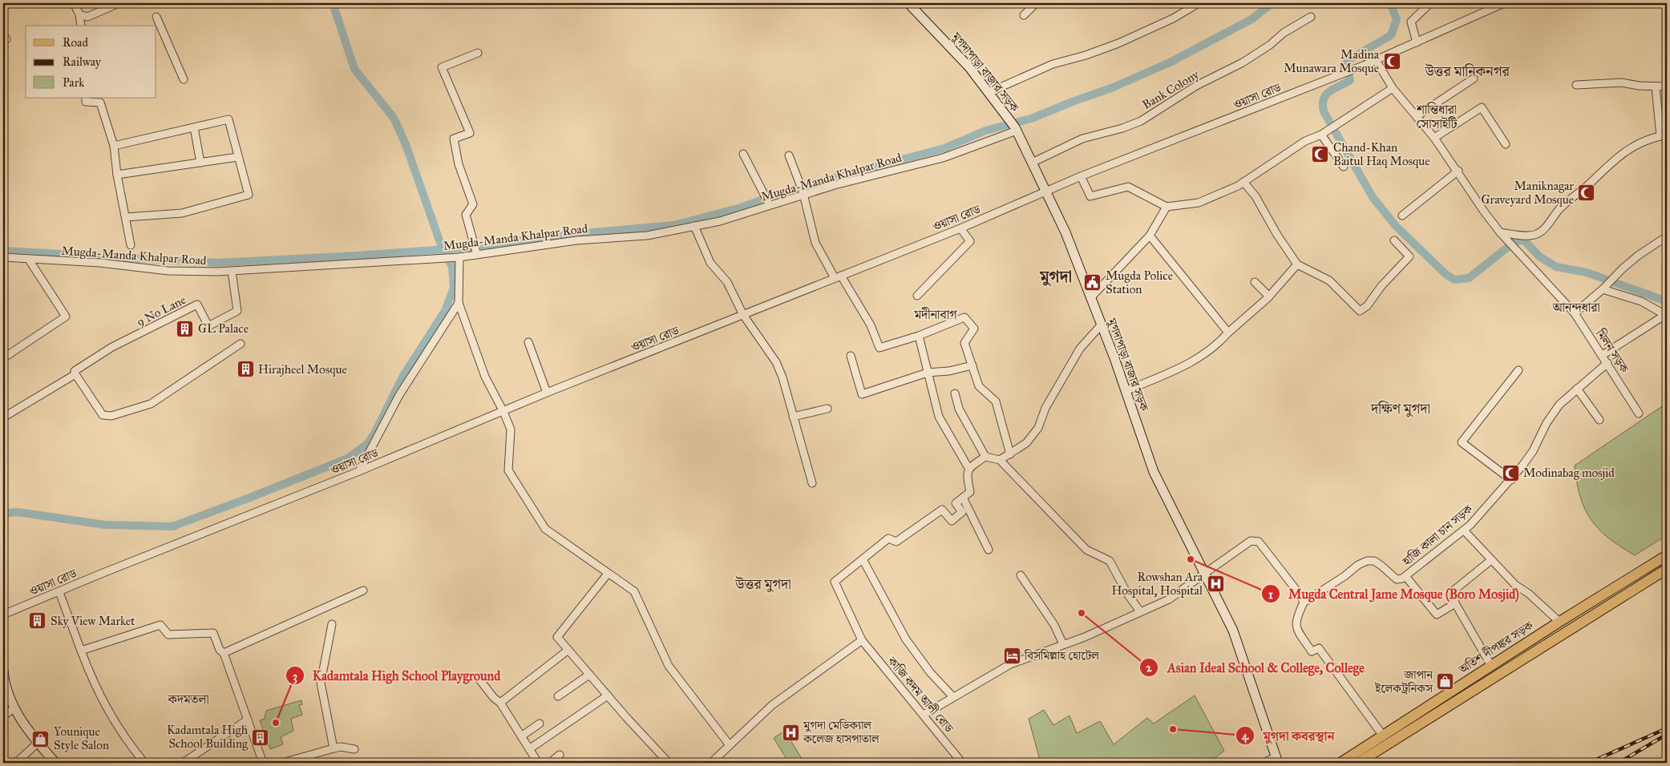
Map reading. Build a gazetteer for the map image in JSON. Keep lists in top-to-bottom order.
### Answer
{
  "streets": {
    "main road": ["অতিশ দীপঙ্কর সড়ক"],
    "street": [
      "মুগদাপাড়া বাজার সড়ক",
      "Bank Colony",
      "ওয়াসা রোড",
      "Mugda-Manda Khalpar Road",
      "9 No Lane",
      "মিলন সড়ক",
      "হাজি কালা চান সড়ক",
      "কাজি কদম আলী রোড"
    ]
  },
  "crossings": [
    ["মুগদাপাড়া বাজার সড়ক", "Bank Colony"],
    ["মুগদাপাড়া বাজার সড়ক", "ওয়াসা রোড"],
    ["মুগদাপাড়া বাজার সড়ক", "Mugda-Manda Khalpar Road"],
    ["ওয়াসা রোড", "মিলন সড়ক"],
    ["Mugda-Manda Khalpar Road", "9 No Lane"],
    ["মিলন সড়ক", "হাজি কালা চান সড়ক"]
  ],
  "districts": [
    "উত্তর মানিকনগর",
    "শান্তিধারা সোসাইটি",
    "মুগদা",
    "আনন্দধারা",
    "মদীনাবাগ",
    "দক্ষিণ মুগদা",
    "উত্তর মুগদা",
    "কদমতলা"
  ],
  "places": {
    "mosque": [
      "Madina Munawara Mosque",
      "Chand-Khan Baitul Haq Mosque",
      "Maniknagar Graveyard Mosque",
      "Modinabag mosjid"
    ],
    "public building": ["Mugda Police Station"],
    "building": [
      "GL Palace",
      "Hirajheel Mosque",
      "Sky View Market",
      "Kadamtala High School Building"
    ],
    "other": [
      "Mugda Central Jame Mosque (Boro Mosjid)",
      "Asian Ideal School & College, College",
      "Kadamtala High School Playground",
      "মুগদা কবরস্থান"
    ],
    "hospital": ["Rowshan Ara Hospital, Hospital", "মুগদা মেডিক্যাল কলেজ হাসপাতাল"],
    "hotel": ["বিসমিল্লাহ হোটেল"],
    "shop": ["জাপান ইলেকট্রনিকস", "Younique Style Salon"]
  },
  "legend": ["Road", "Railway", "Park"]
}
